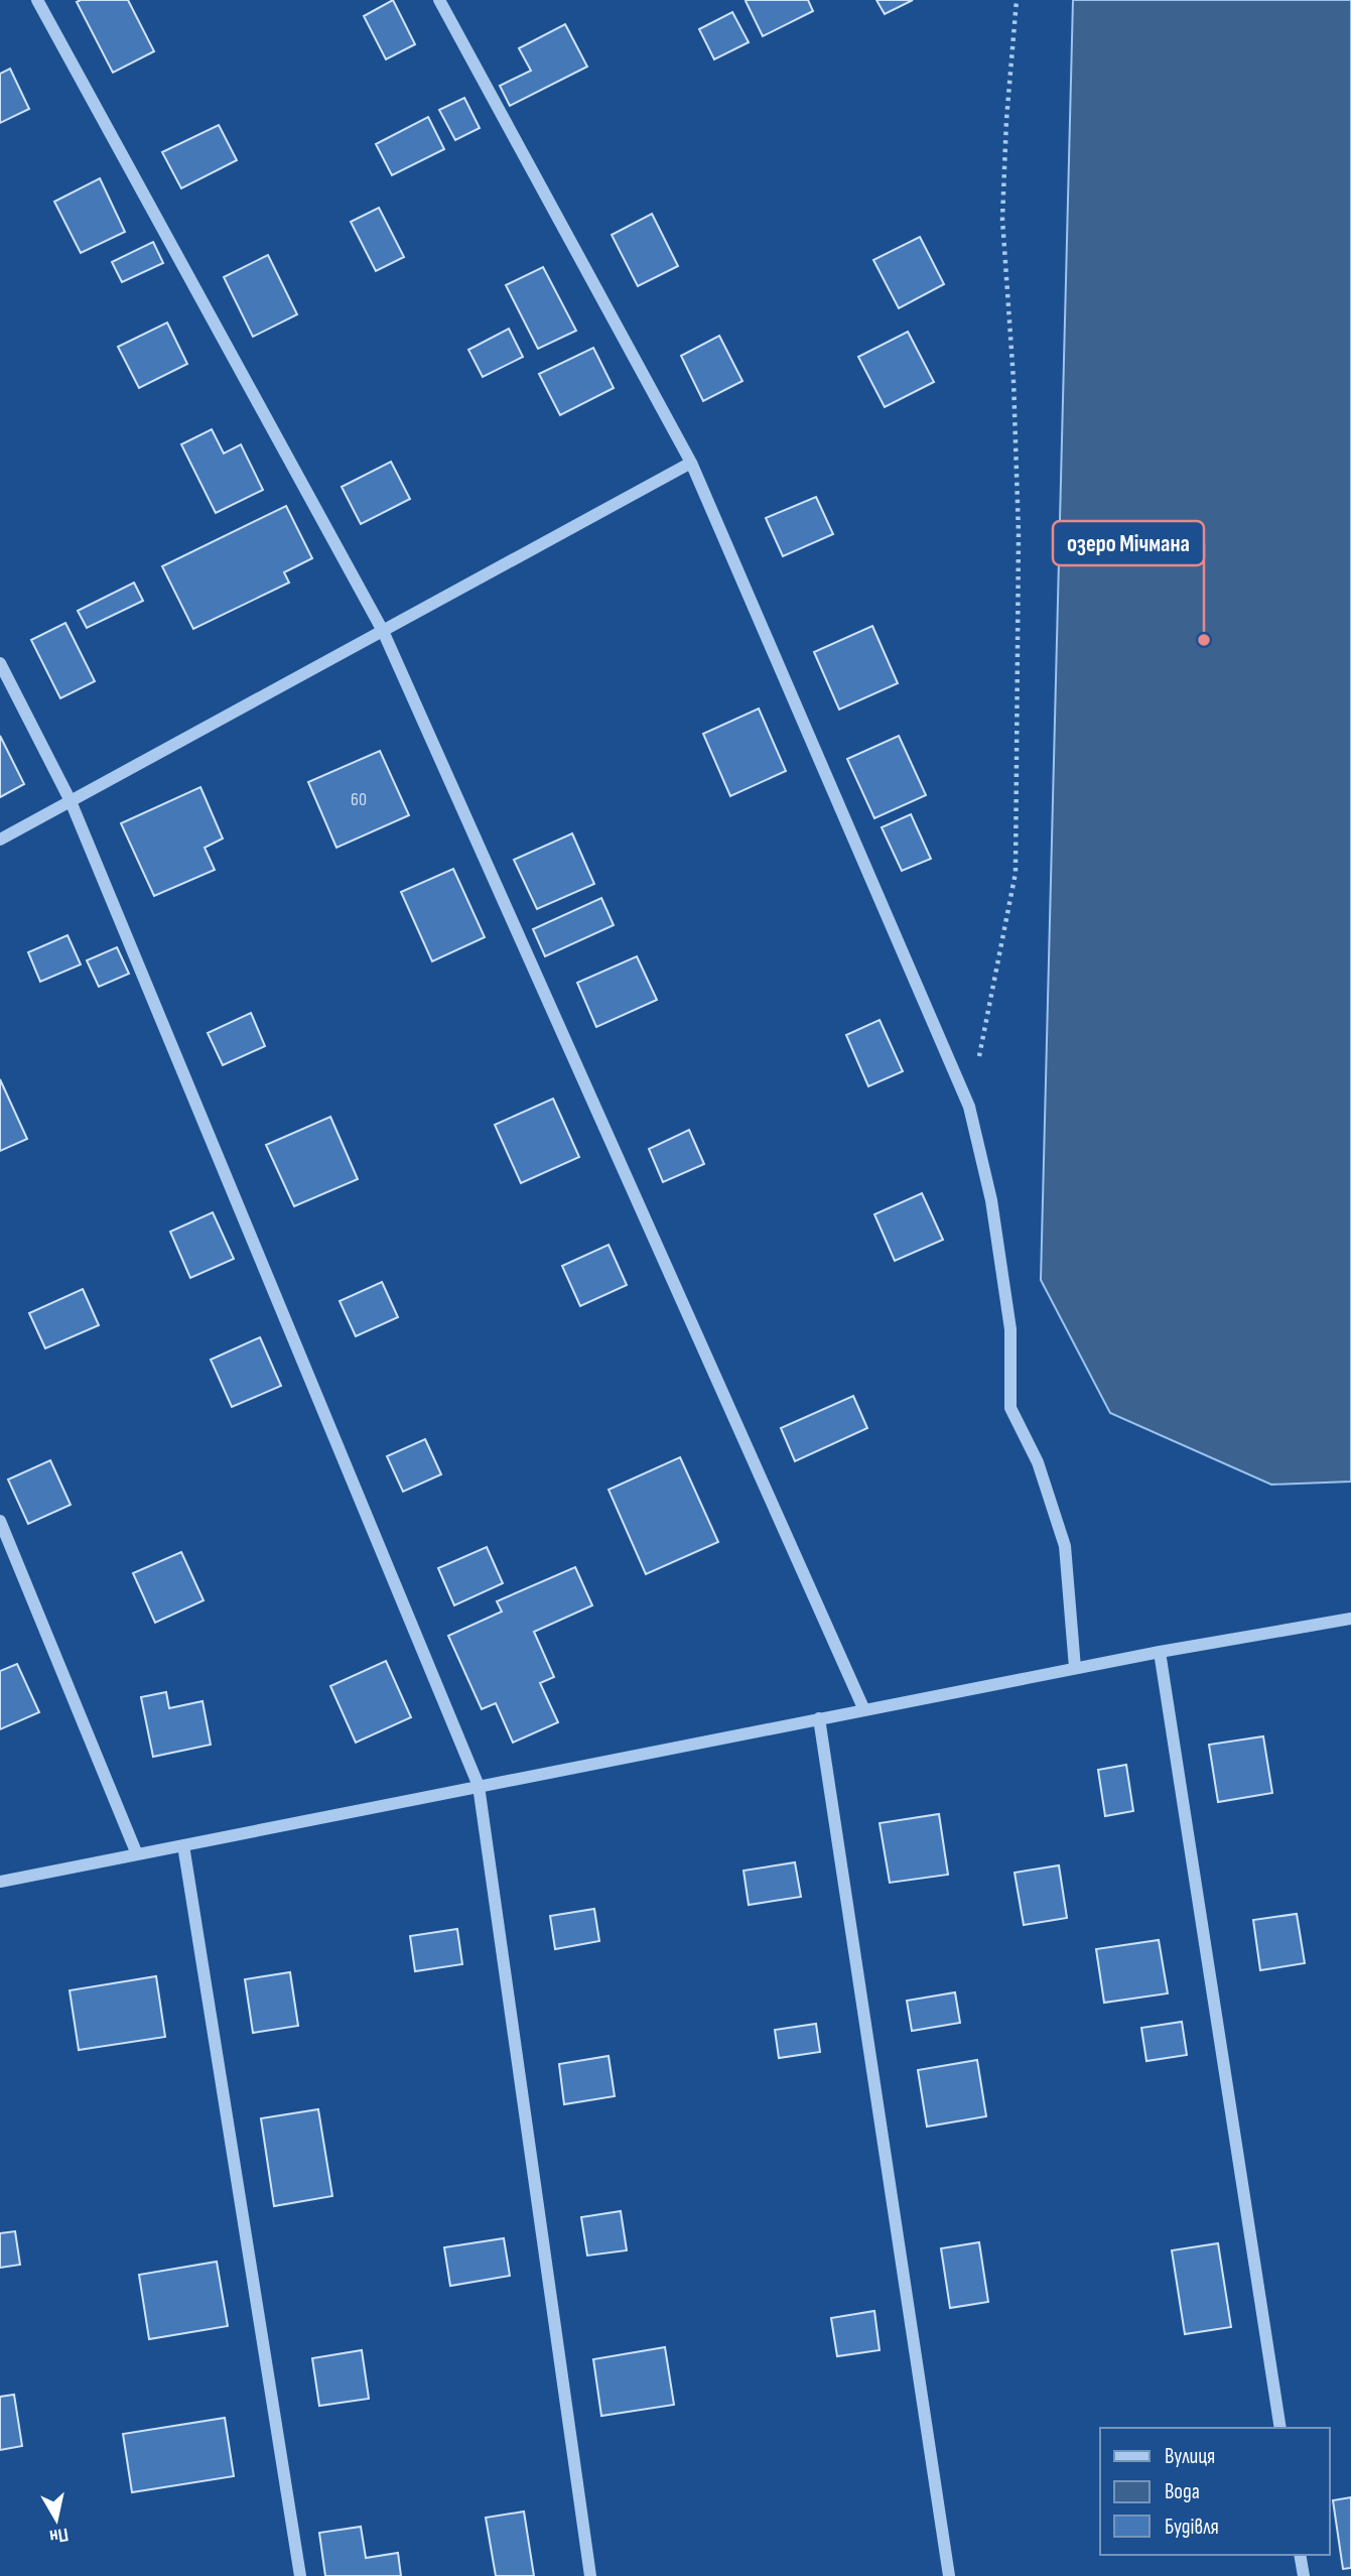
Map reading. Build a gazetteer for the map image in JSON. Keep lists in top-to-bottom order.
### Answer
{
  "places": ["озеро Мічмана"],
  "house_numbers": ["60"],
  "legend": ["Вулиця", "Вода", "Будівля"],
  "north": "bottom"
}
